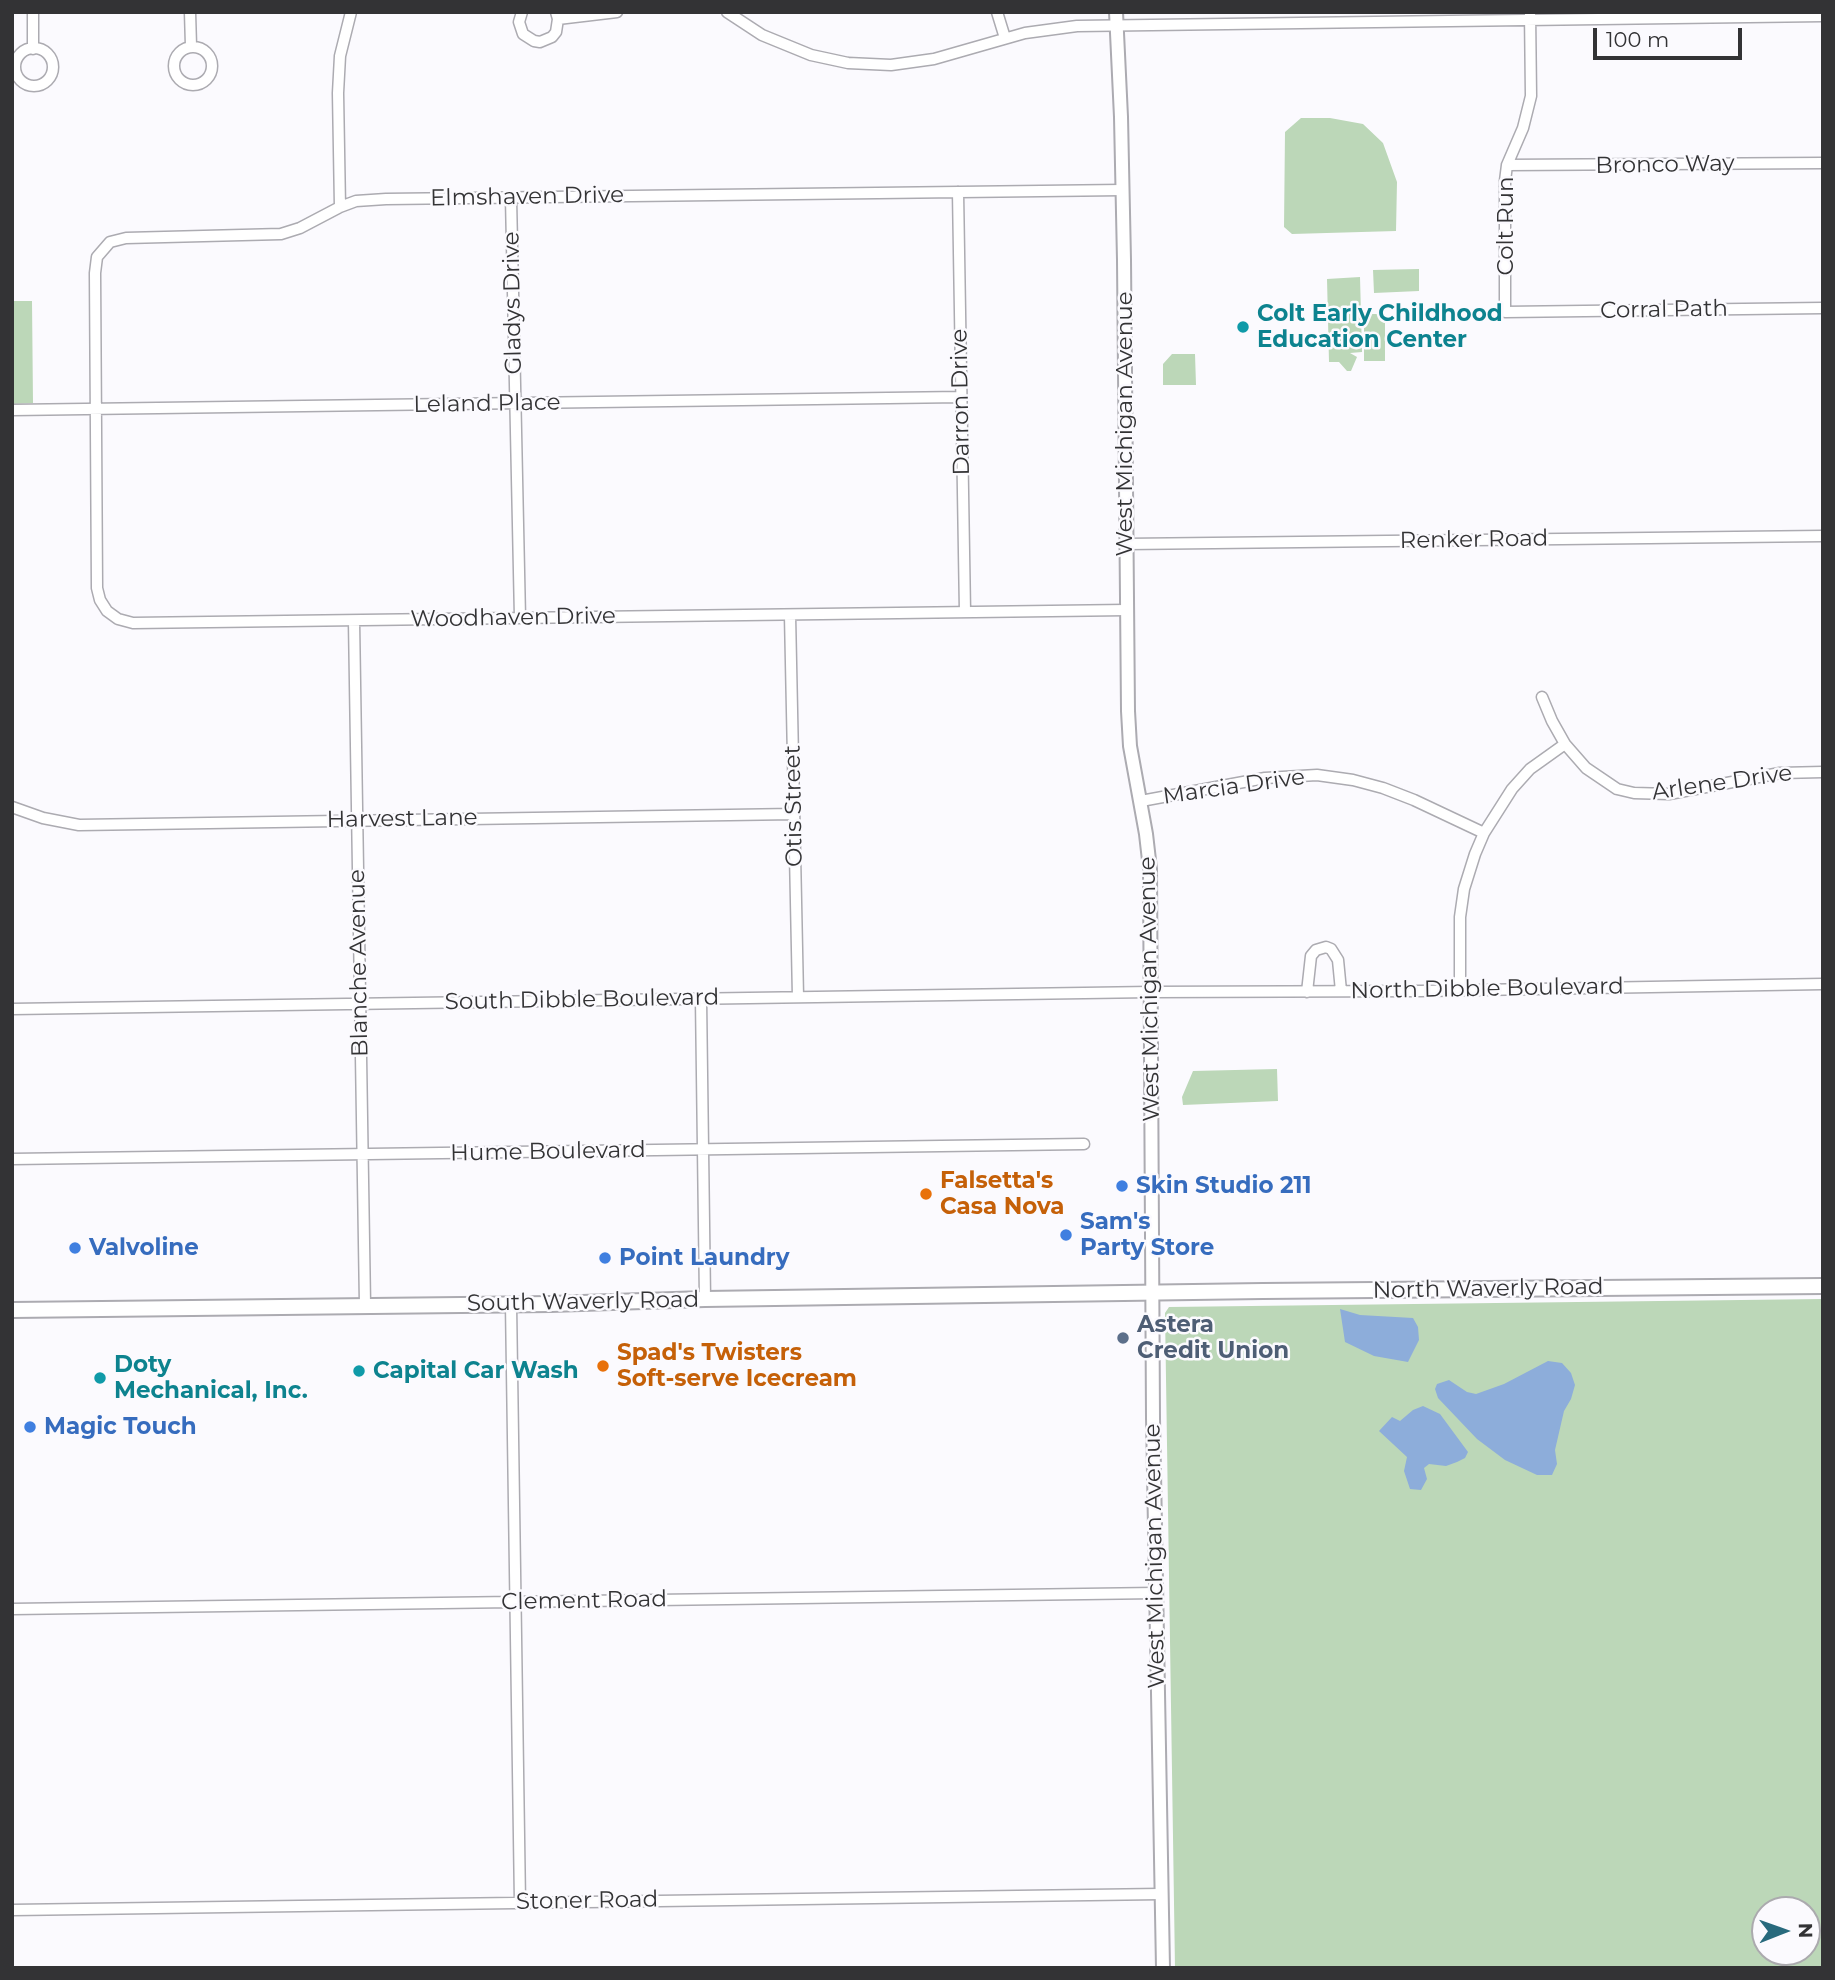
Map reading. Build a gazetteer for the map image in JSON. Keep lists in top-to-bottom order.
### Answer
{
  "streets": {
    "main road": ["North Waverly Road", "South Waverly Road"],
    "street": [
      "Bronco Way",
      "Elmshaven Drive",
      "Colt Run",
      "Gladys Drive",
      "Corral Path",
      "Darron Drive",
      "Leland Place",
      "West Michigan Avenue",
      "Renker Road",
      "Woodhaven Drive",
      "Arlene Drive",
      "Marcia Drive",
      "Otis Street",
      "Harvest Lane",
      "Blanche Avenue",
      "North Dibble Boulevard",
      "South Dibble Boulevard",
      "Hume Boulevard",
      "Clement Road",
      "Stoner Road"
    ]
  },
  "crossings": [
    ["Bronco Way", "Colt Run"],
    ["Elmshaven Drive", "Gladys Drive"],
    ["Elmshaven Drive", "Darron Drive"],
    ["Elmshaven Drive", "Leland Place"],
    ["Elmshaven Drive", "West Michigan Avenue"],
    ["Elmshaven Drive", "Woodhaven Drive"],
    ["Colt Run", "Corral Path"],
    ["Gladys Drive", "Leland Place"],
    ["Gladys Drive", "Woodhaven Drive"],
    ["Darron Drive", "Leland Place"],
    ["Darron Drive", "Woodhaven Drive"],
    ["Leland Place", "Woodhaven Drive"],
    ["West Michigan Avenue", "Renker Road"],
    ["West Michigan Avenue", "Woodhaven Drive"],
    ["West Michigan Avenue", "Marcia Drive"],
    ["West Michigan Avenue", "North Dibble Boulevard"],
    ["West Michigan Avenue", "South Dibble Boulevard"],
    ["West Michigan Avenue", "North Waverly Road"],
    ["West Michigan Avenue", "South Waverly Road"],
    ["West Michigan Avenue", "Clement Road"],
    ["West Michigan Avenue", "Stoner Road"],
    ["Woodhaven Drive", "Otis Street"],
    ["Woodhaven Drive", "Blanche Avenue"],
    ["Otis Street", "Harvest Lane"],
    ["Otis Street", "South Dibble Boulevard"],
    ["Harvest Lane", "Blanche Avenue"],
    ["Blanche Avenue", "South Dibble Boulevard"],
    ["Blanche Avenue", "Hume Boulevard"],
    ["Blanche Avenue", "South Waverly Road"],
    ["North Dibble Boulevard", "South Dibble Boulevard"],
    ["North Waverly Road", "South Waverly Road"]
  ],
  "places": [
    "Colt Early Childhood Education Center",
    "Skin Studio 211",
    "Falsetta's Casa Nova",
    "Sam's Party Store",
    "Valvoline",
    "Point Laundry",
    "Astera Credit Union",
    "Spad's Twisters Soft-serve Icecream",
    "Capital Car Wash",
    "Doty Mechanical, Inc.",
    "Magic Touch"
  ],
  "scale_bar": "100 m",
  "north": "right"
}
